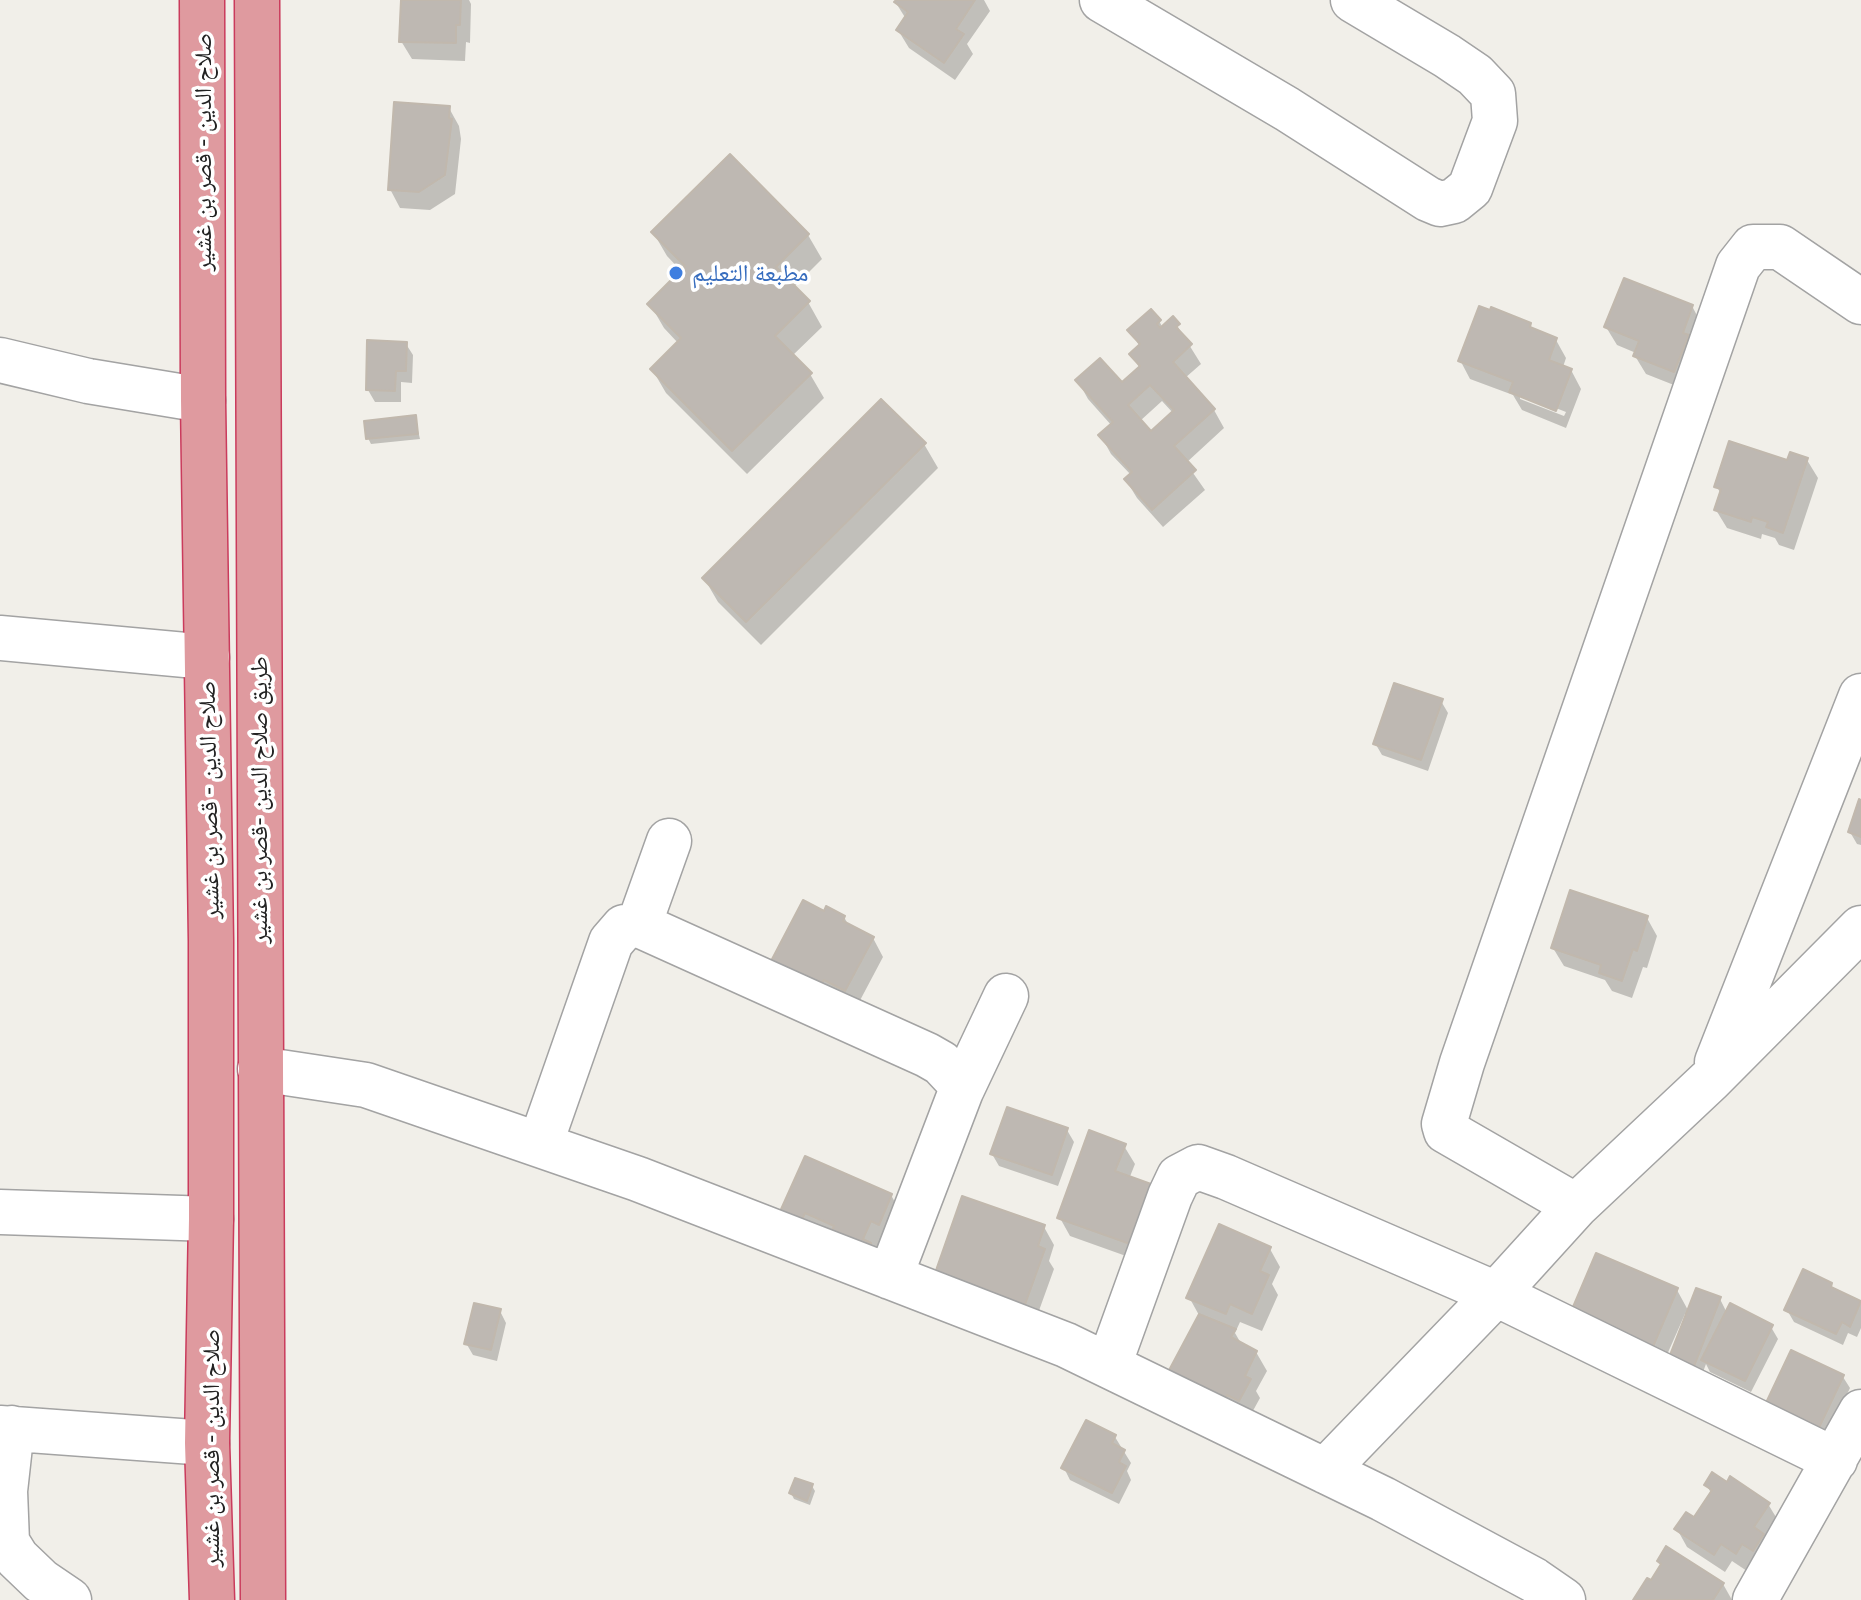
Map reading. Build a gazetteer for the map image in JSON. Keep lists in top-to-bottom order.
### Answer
{
  "streets": {
    "highway": ["صلاح الدين - قصر بن غشير", "طريق صلاح الدين -قصر بن غشير"]
  },
  "places": ["مطبعة التعليم"]
}
